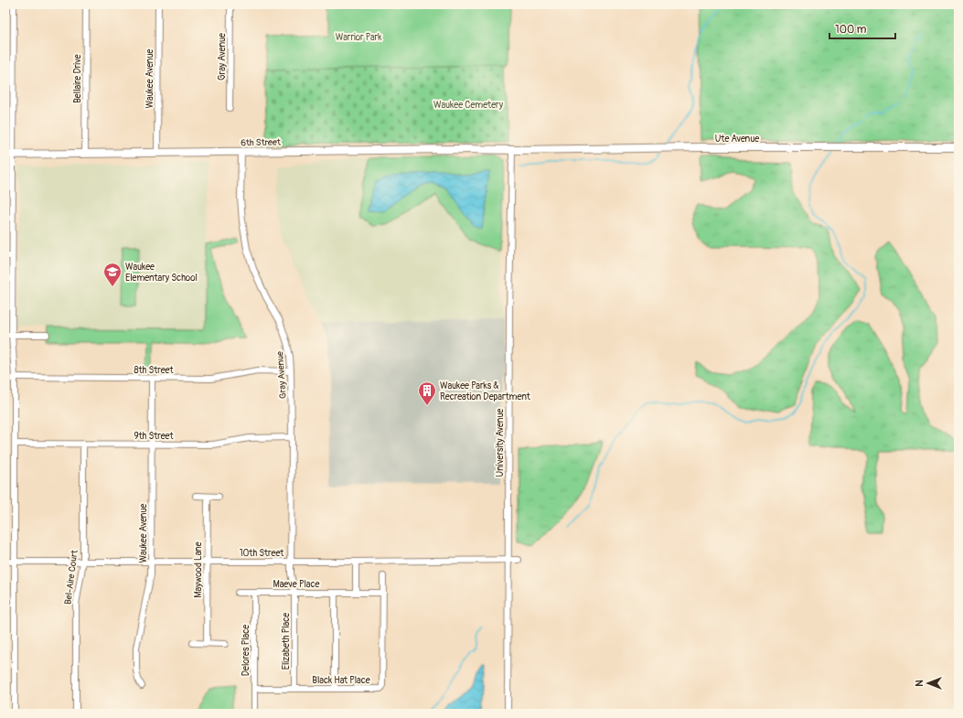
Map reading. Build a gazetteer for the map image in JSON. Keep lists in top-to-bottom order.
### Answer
{
  "streets": {
    "main road": ["Ute Avenue", "6th Street"],
    "street": [
      "Gray Avenue",
      "Bellaire Drive",
      "Waukee Avenue",
      "8th Street",
      "9th Street",
      "University Avenue",
      "10th Street",
      "Maywood Lane",
      "Bel-Aire Court",
      "Maeve Place",
      "Elizabeth Place",
      "Delores Place",
      "Black Hat Place"
    ]
  },
  "crossings": [
    ["Gray Avenue", "6th Street"],
    ["Gray Avenue", "8th Street"],
    ["Gray Avenue", "9th Street"],
    ["Gray Avenue", "10th Street"],
    ["Gray Avenue", "Elizabeth Place"],
    ["Bellaire Drive", "6th Street"],
    ["Waukee Avenue", "6th Street"],
    ["Waukee Avenue", "8th Street"],
    ["Waukee Avenue", "9th Street"],
    ["Waukee Avenue", "10th Street"],
    ["Ute Avenue", "6th Street"],
    ["Ute Avenue", "University Avenue"],
    ["6th Street", "University Avenue"],
    ["9th Street", "Bel-Aire Court"],
    ["University Avenue", "10th Street"],
    ["10th Street", "Maywood Lane"],
    ["10th Street", "Bel-Aire Court"],
    ["10th Street", "Elizabeth Place"],
    ["Maeve Place", "Elizabeth Place"],
    ["Maeve Place", "Delores Place"],
    ["Maeve Place", "Black Hat Place"],
    ["Elizabeth Place", "Black Hat Place"],
    ["Delores Place", "Black Hat Place"]
  ],
  "parks": ["Warrior Park", "Waukee Cemetery"],
  "places": {
    "school or university": ["Waukee Elementary School"],
    "building": ["Waukee Parks & Recreation Department"]
  },
  "scale_bar": "100 m",
  "north": "left"
}
